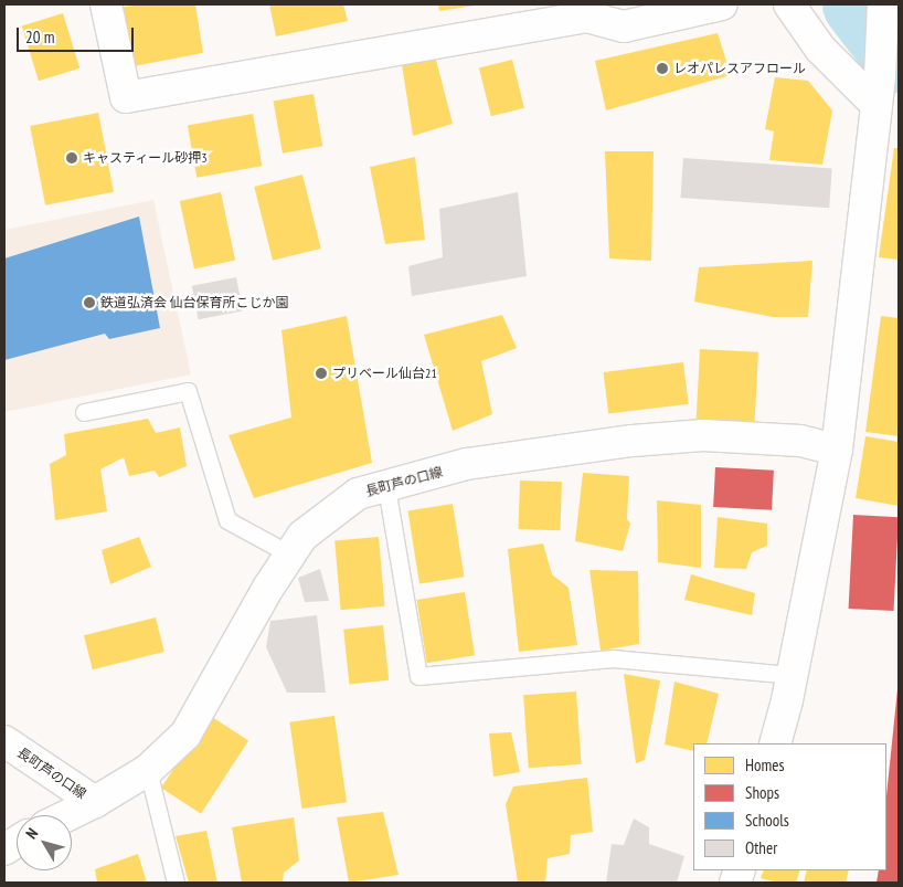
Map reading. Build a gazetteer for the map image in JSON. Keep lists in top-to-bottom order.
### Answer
{
  "streets": {
    "street": ["長町芦の口線"]
  },
  "places": [
    "レオパレスアフロール",
    "キャスティール砂押3",
    "鉄道弘済会 仙台保育所こじか園",
    "プリベール仙台21"
  ],
  "legend": [
    "Homes",
    "Shops",
    "Schools",
    "Other"
  ],
  "scale_bar": "20 m",
  "north": "top left"
}
